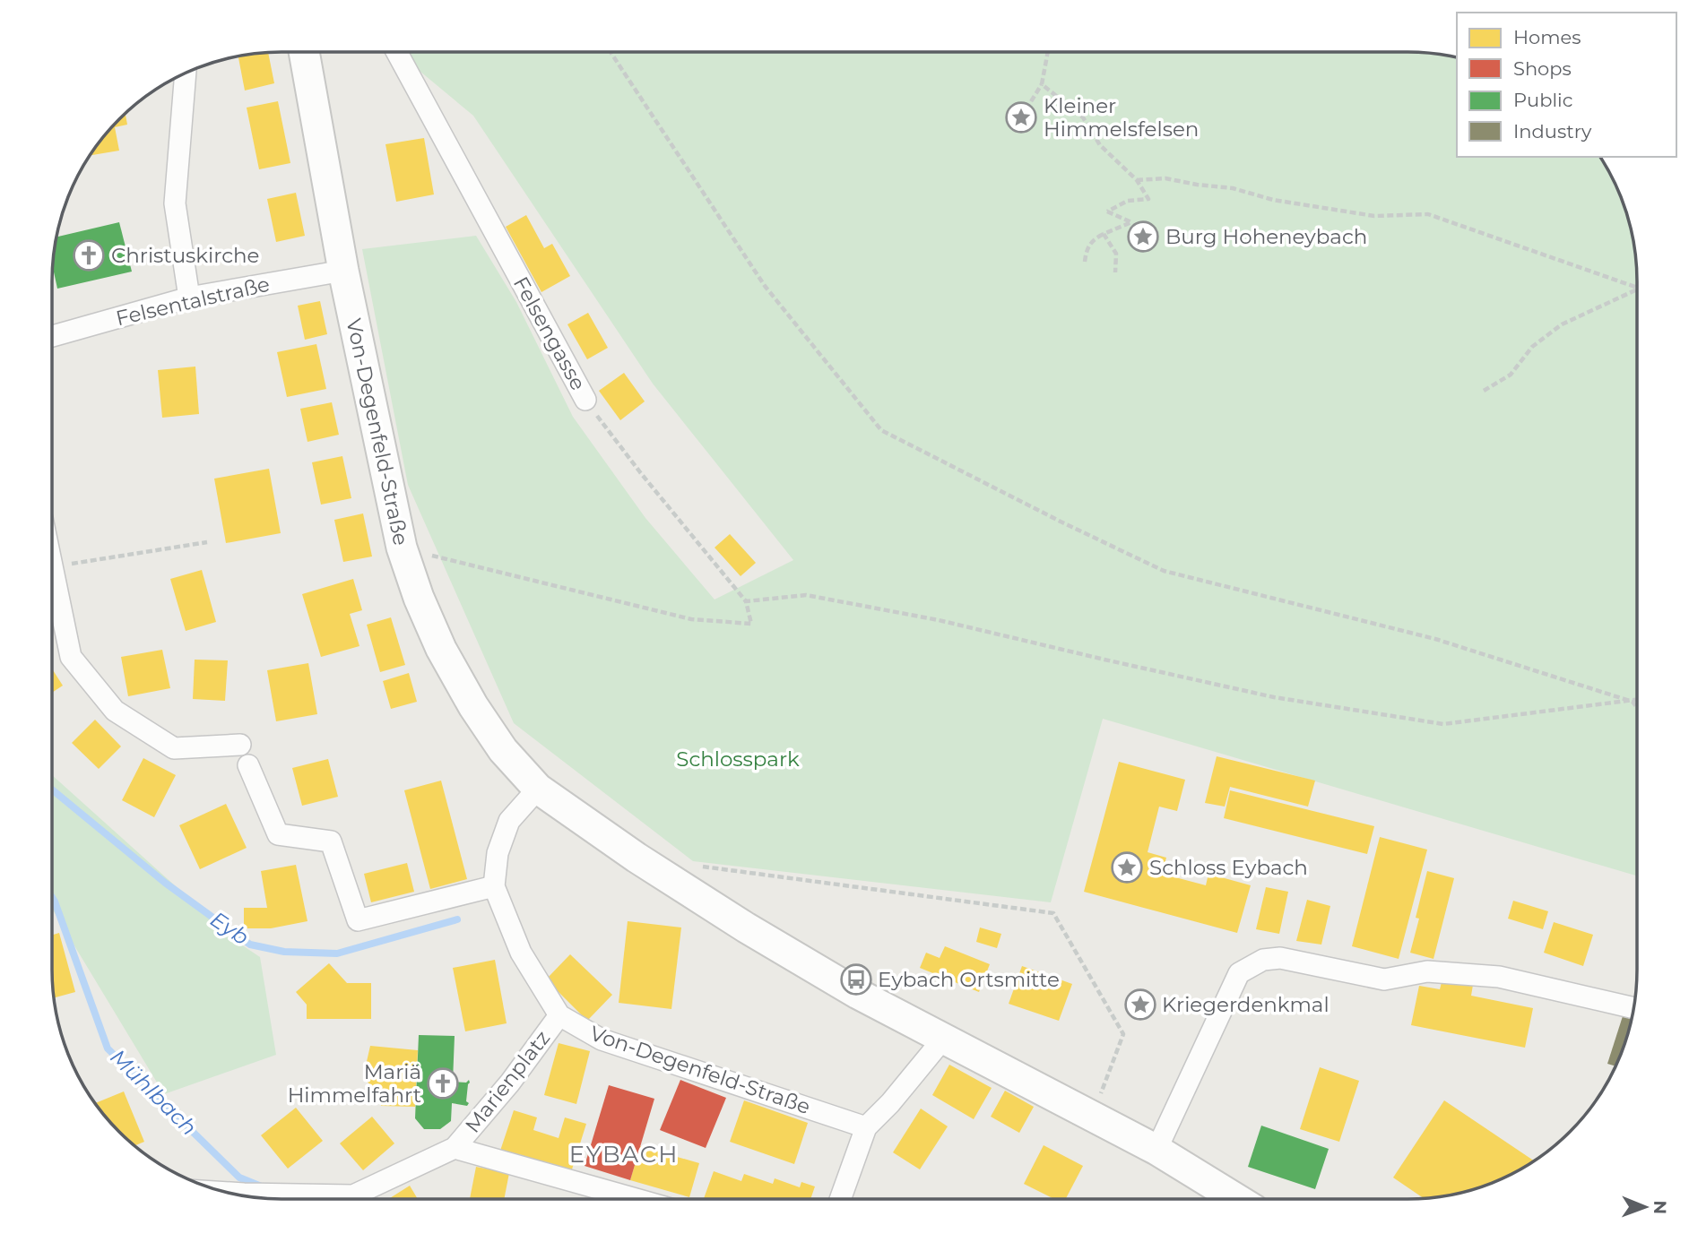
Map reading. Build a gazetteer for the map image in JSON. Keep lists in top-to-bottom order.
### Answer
{
  "streets": {
    "main road": ["Von-Degenfeld-Straße"],
    "street": ["Felsentalstraße", "Felsengasse", "Marienplatz"]
  },
  "crossings": [
    ["Felsentalstraße", "Von-Degenfeld-Straße"],
    ["Von-Degenfeld-Straße", "Marienplatz"]
  ],
  "districts": ["EYBACH"],
  "water": ["Eyb", "Mühlbach"],
  "parks": ["Schlosspark"],
  "places": {
    "place": [
      "Kleiner Himmelsfelsen",
      "Burg Hoheneybach",
      "Schloss Eybach",
      "Kriegerdenkmal"
    ],
    "church": ["Christuskirche", "Mariä Himmelfahrt"],
    "bus stop": ["Eybach Ortsmitte"]
  },
  "legend": [
    "Homes",
    "Shops",
    "Public",
    "Industry"
  ],
  "north": "right"
}
